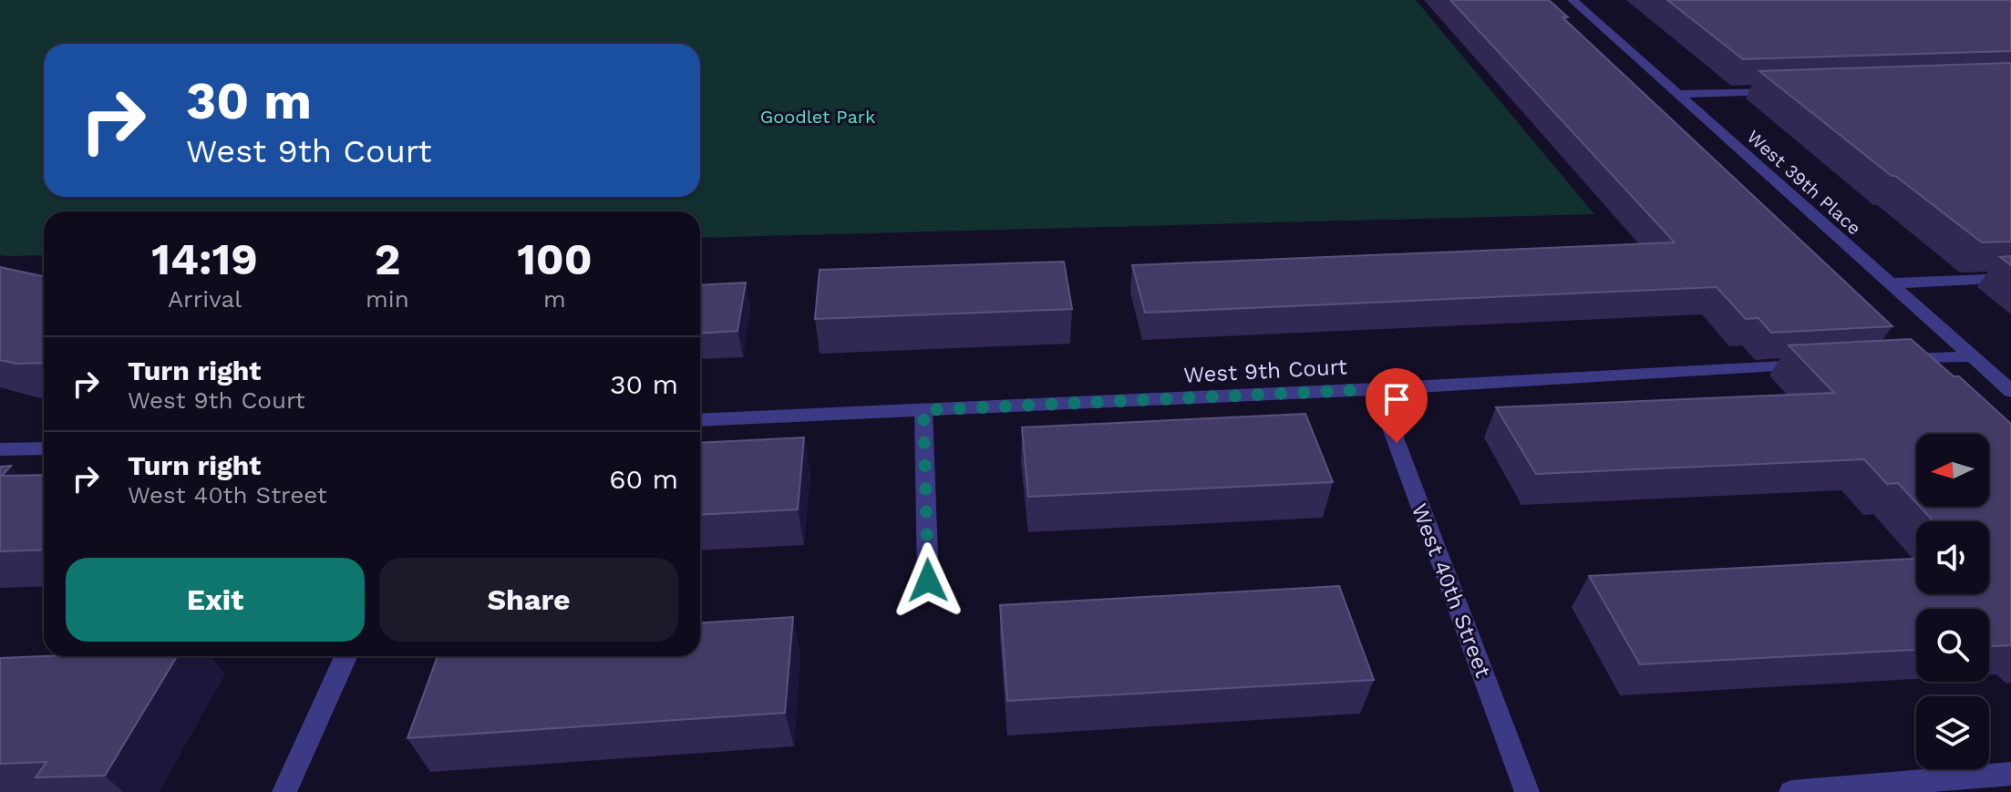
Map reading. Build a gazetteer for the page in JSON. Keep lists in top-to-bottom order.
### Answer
{
  "streets": {
    "street": ["West 39th Place", "West 9th Court", "West 40th Street"]
  },
  "crossings": [
    ["West 9th Court", "West 40th Street"]
  ],
  "parks": ["Goodlet Park"],
  "north": "left",
  "page": {
    "turn": ["30 m", "West 9th Court"],
    "eta": [
      "14:19",
      "Arrival",
      "2",
      "min",
      "100",
      "m"
    ],
    "list": [
      {
        "name": "Turn right",
        "note": "West 9th Court",
        "value": "30 m"
      },
      {
        "name": "Turn right",
        "note": "West 40th Street",
        "value": "60 m"
      }
    ],
    "buttons": ["Exit", "Share"]
  }
}
